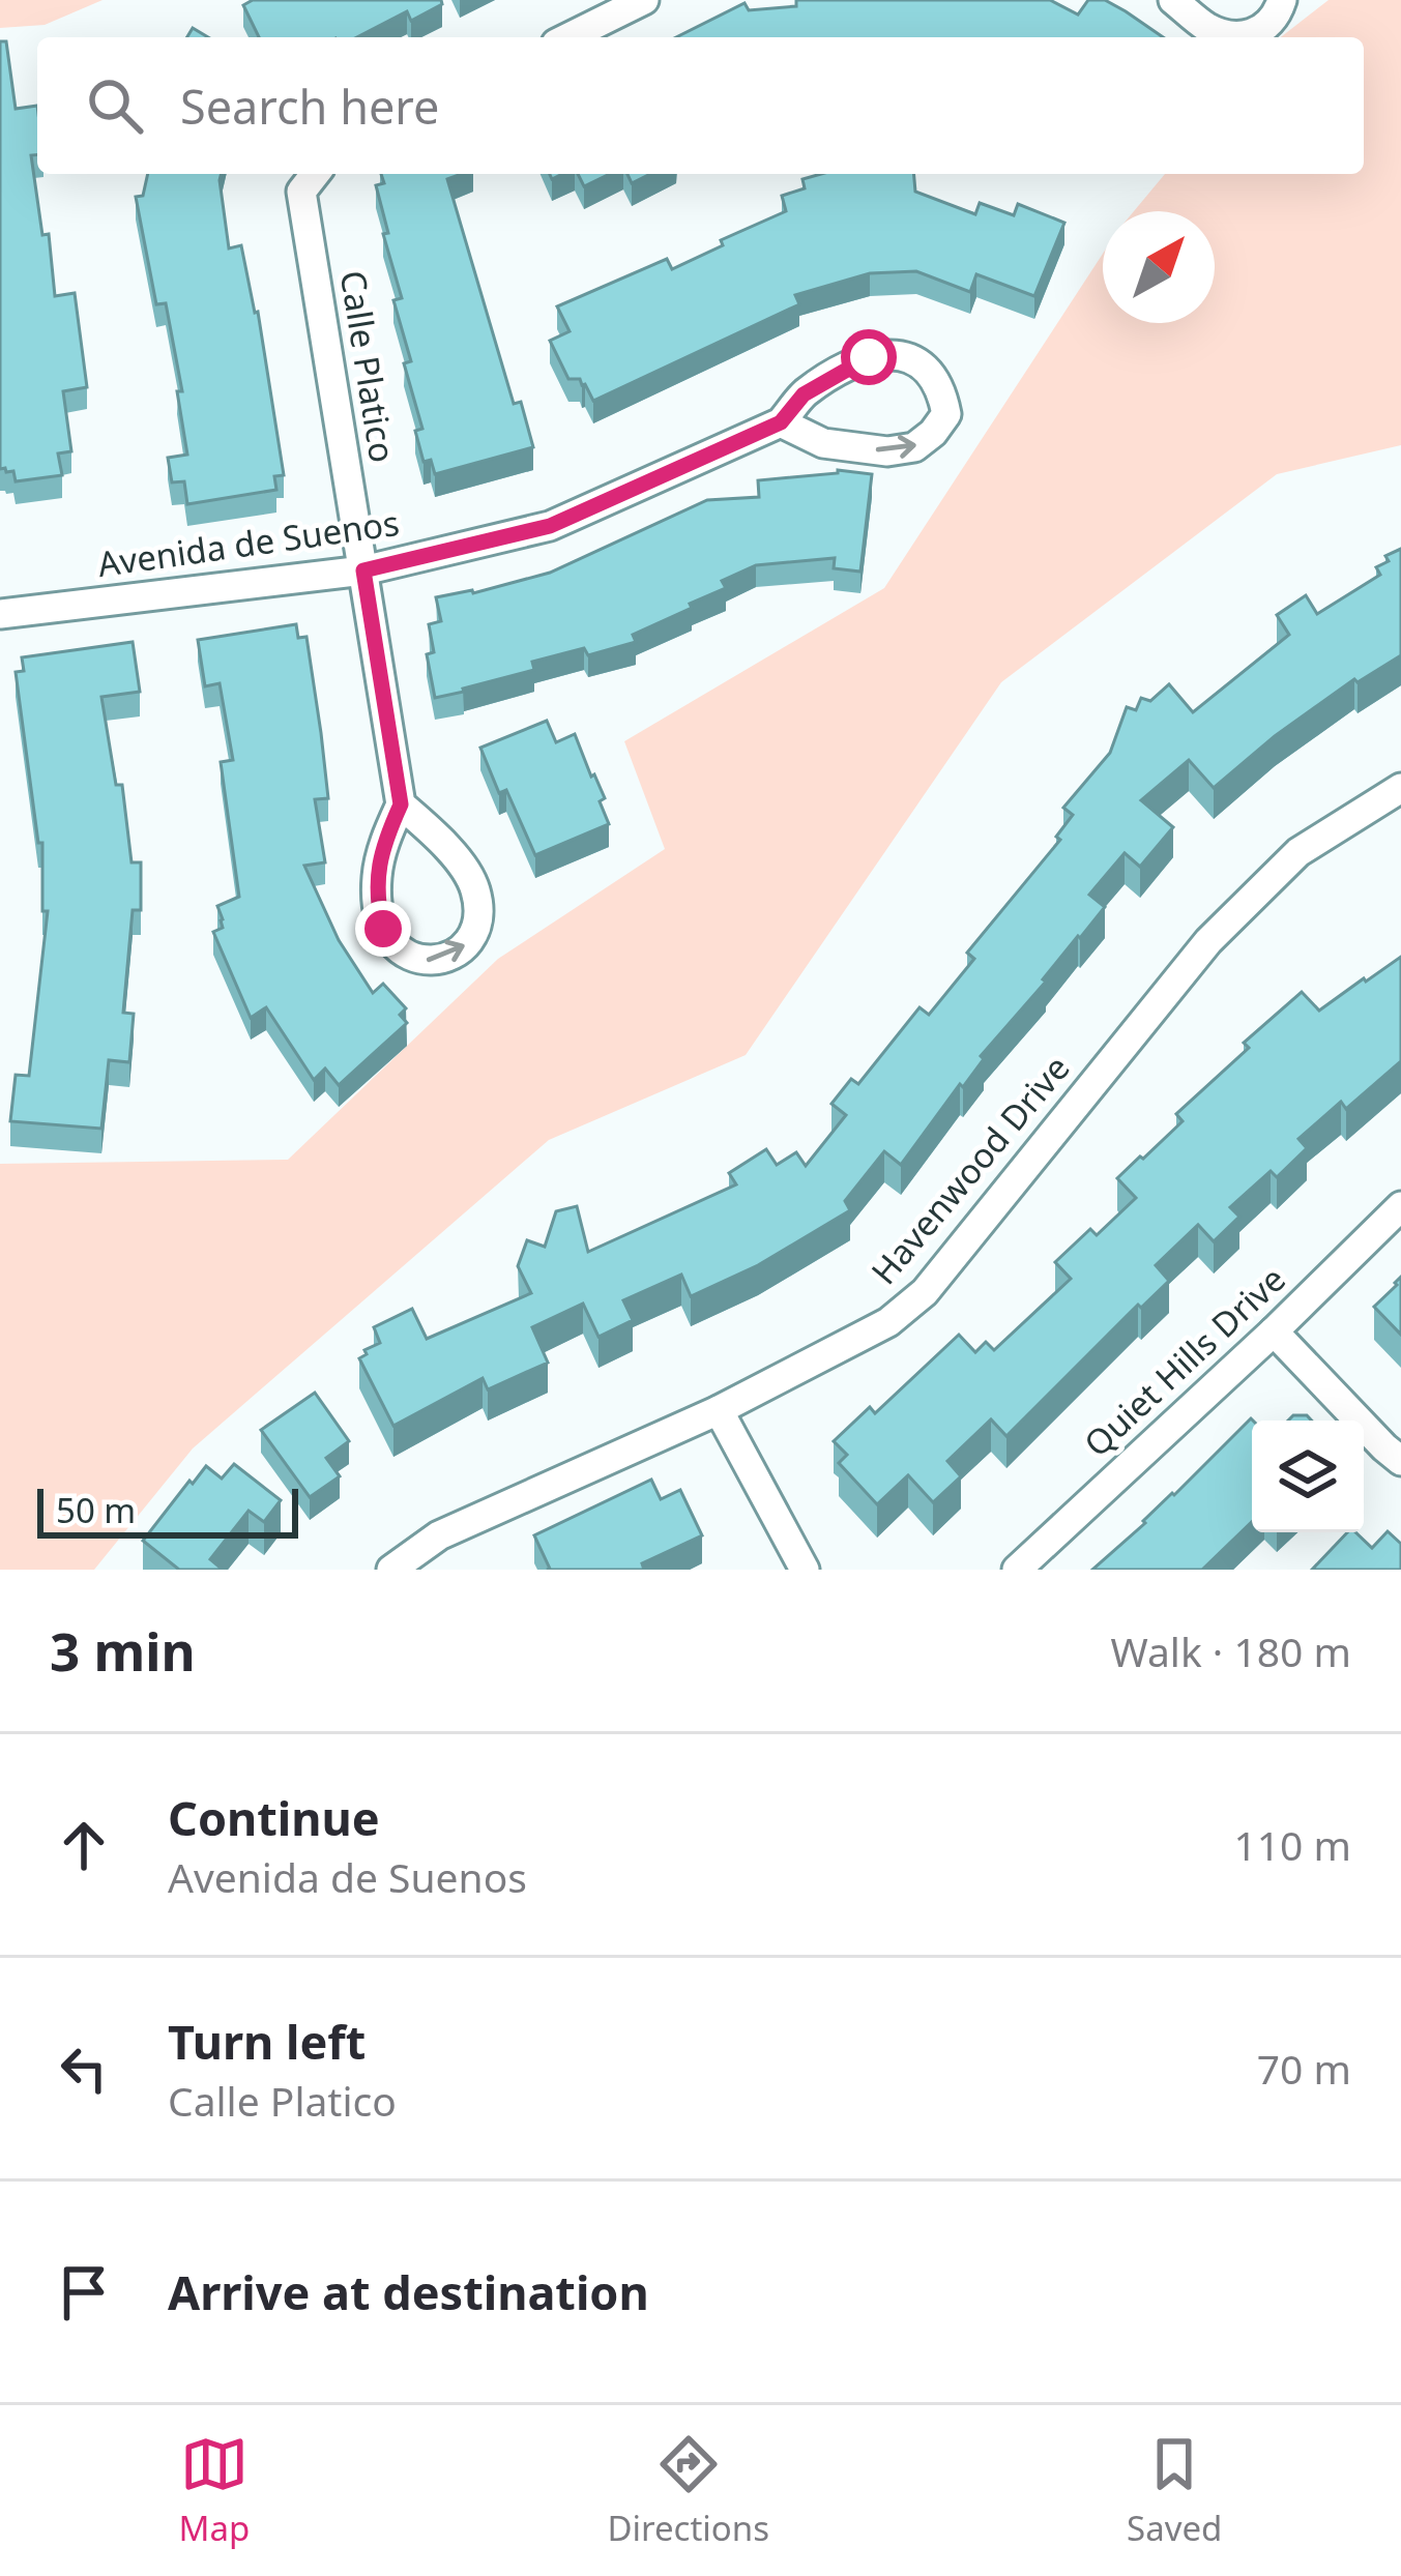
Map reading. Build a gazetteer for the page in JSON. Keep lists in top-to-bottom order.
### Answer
{
  "streets": {
    "street": [
      "Calle Platico",
      "Avenida de Suenos",
      "Havenwood Drive",
      "Quiet Hills Drive"
    ]
  },
  "crossings": [
    ["Calle Platico", "Avenida de Suenos"]
  ],
  "scale_bar": "50 m",
  "north": "top right",
  "page": {
    "search": "Search here",
    "scale": "50 m",
    "heading": ["3 min", "Walk · 180 m"],
    "list": [
      ["Continue", "Avenida de Suenos", "110 m"],
      ["Turn left", "Calle Platico", "70 m"],
      "Arrive at destination"
    ],
    "nav": ["Map", "Directions", "Saved"]
  }
}
